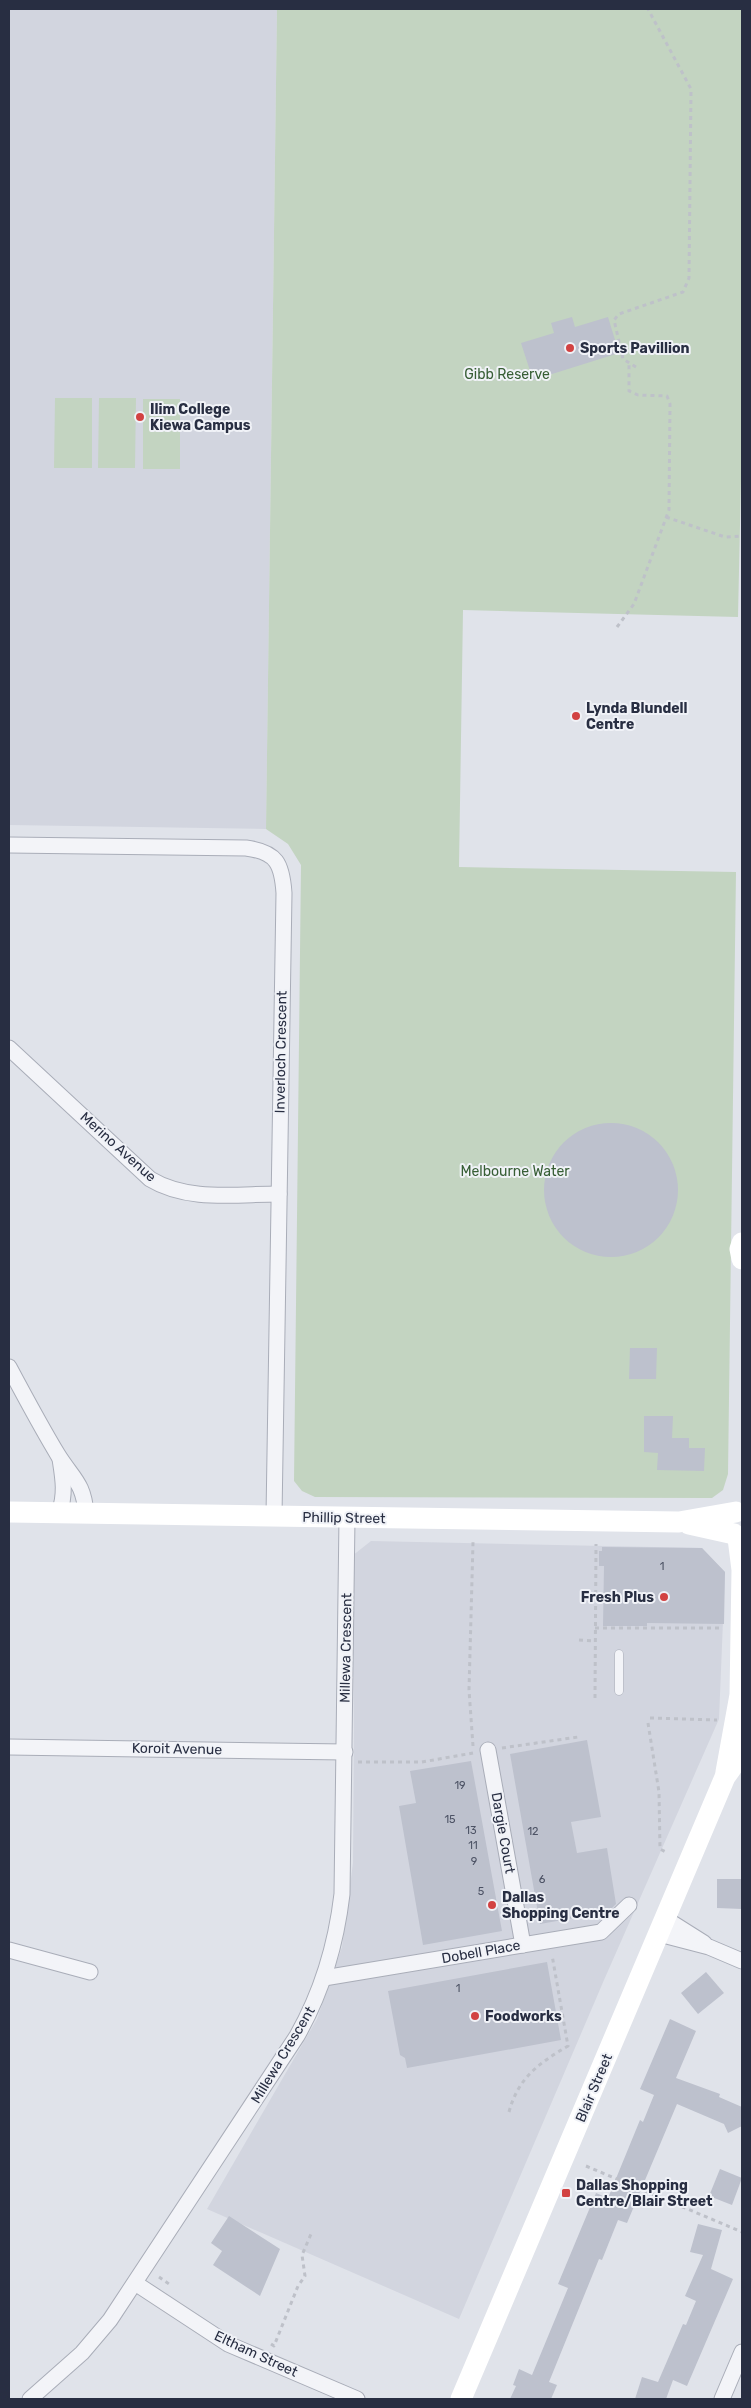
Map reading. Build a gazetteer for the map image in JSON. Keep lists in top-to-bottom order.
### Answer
{
  "streets": {
    "street": [
      "Inverloch Crescent",
      "Merino Avenue",
      "Phillip Street",
      "Millewa Crescent",
      "Koroit Avenue",
      "Dargie Court",
      "Dobell Place",
      "Blair Street",
      "Eltham Street"
    ]
  },
  "crossings": [
    ["Inverloch Crescent", "Merino Avenue"],
    ["Inverloch Crescent", "Phillip Street"],
    ["Phillip Street", "Millewa Crescent"],
    ["Phillip Street", "Blair Street"],
    ["Millewa Crescent", "Koroit Avenue"],
    ["Millewa Crescent", "Dobell Place"],
    ["Millewa Crescent", "Eltham Street"],
    ["Dargie Court", "Dobell Place"]
  ],
  "parks": ["Gibb Reserve", "Melbourne Water"],
  "places": {
    "other": [
      "Sports Pavillion",
      "Ilim College Kiewa Campus",
      "Lynda Blundell Centre",
      "Fresh Plus",
      "Dallas Shopping Centre",
      "Foodworks"
    ],
    "transit": ["Dallas Shopping Centre/Blair Street"]
  },
  "house_numbers": [
    "1",
    "19",
    "15",
    "13",
    "12",
    "11",
    "9",
    "6",
    "5",
    "1"
  ]
}
